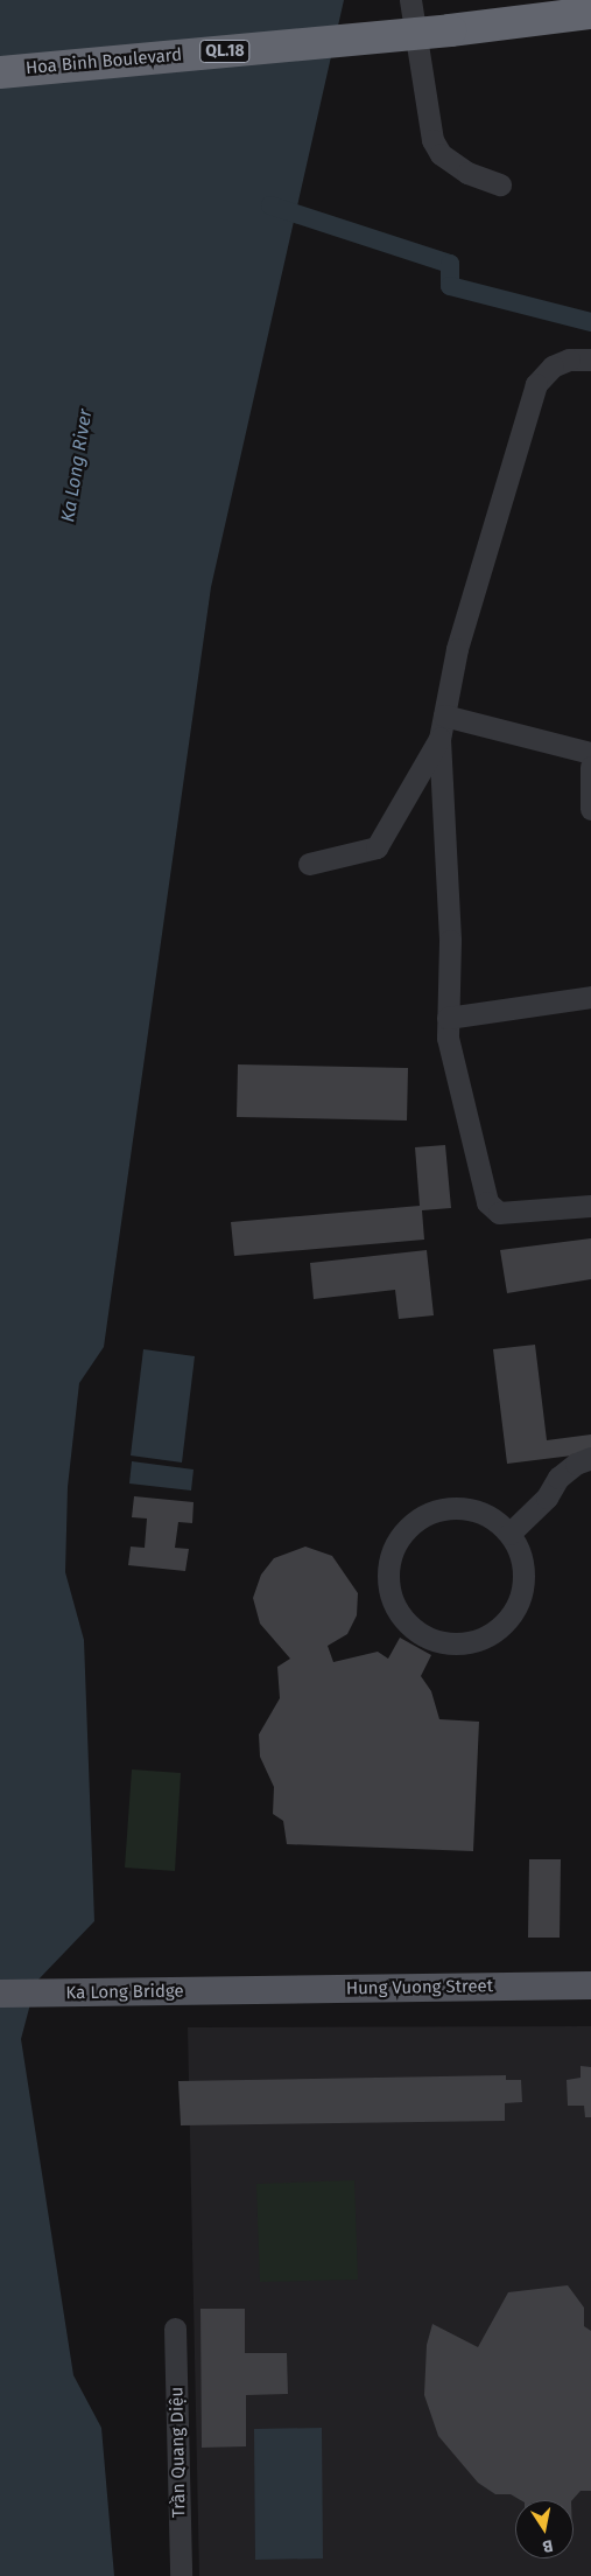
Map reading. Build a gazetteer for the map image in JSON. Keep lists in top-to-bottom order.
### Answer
{
  "streets": {
    "highway": ["QL.18", "Hoa Binh Boulevard"],
    "main road": ["Hung Vuong Street", "Ka Long Bridge"],
    "street": ["Trần Quang Diệu"]
  },
  "crossings": [
    ["Hung Vuong Street", "Ka Long Bridge"]
  ],
  "water": ["Ka Long River"],
  "north": "bottom"
}
